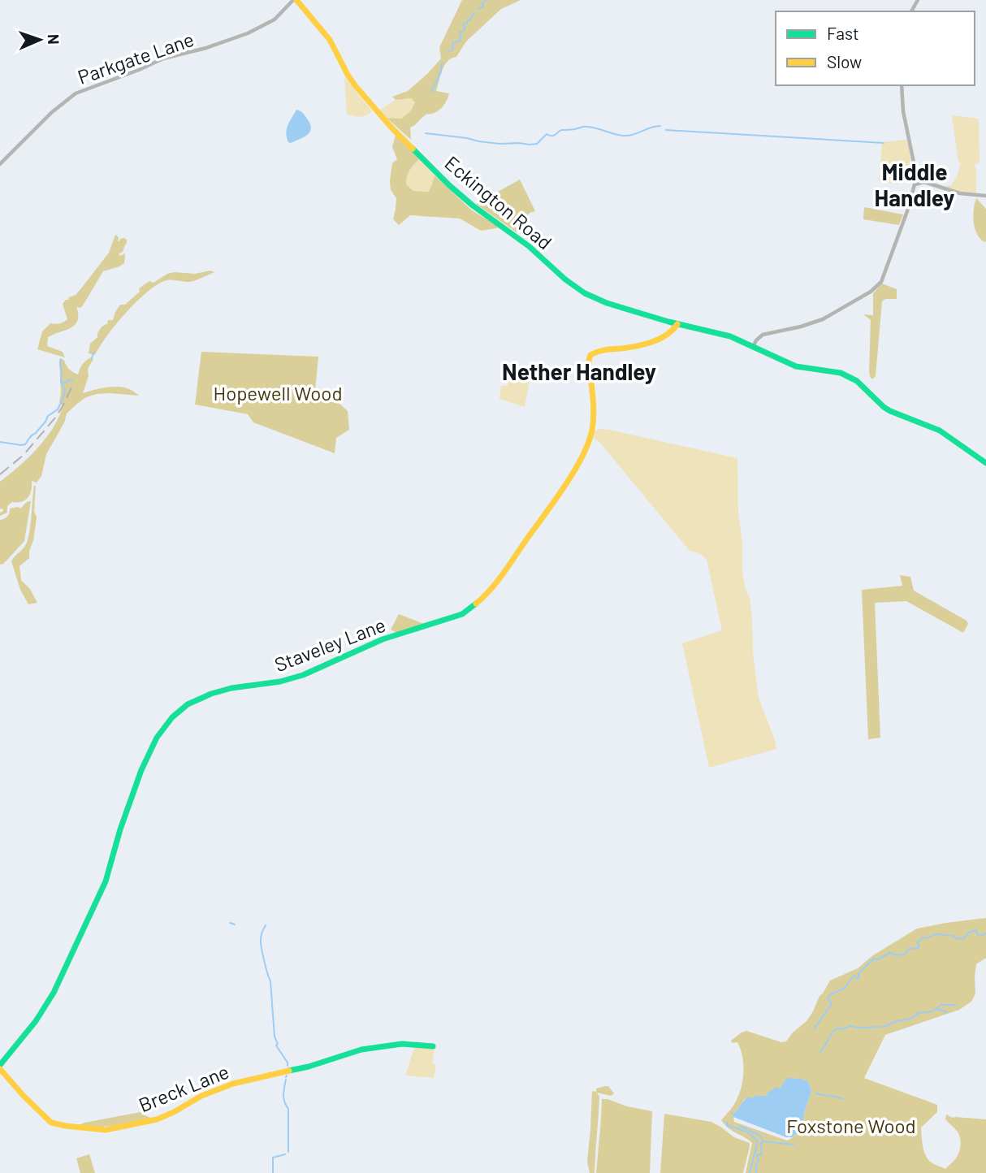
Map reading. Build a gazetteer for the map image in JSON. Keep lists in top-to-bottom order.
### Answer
{
  "streets": {
    "street": [
      "Parkgate Lane",
      "Eckington Road",
      "Staveley Lane",
      "Breck Lane"
    ]
  },
  "crossings": [
    ["Parkgate Lane", "Eckington Road"],
    ["Eckington Road", "Staveley Lane"],
    ["Staveley Lane", "Breck Lane"]
  ],
  "districts": ["Middle Handley", "Nether Handley"],
  "parks": ["Hopewell Wood", "Foxstone Wood"],
  "legend": ["Fast", "Slow"],
  "north": "right"
}
